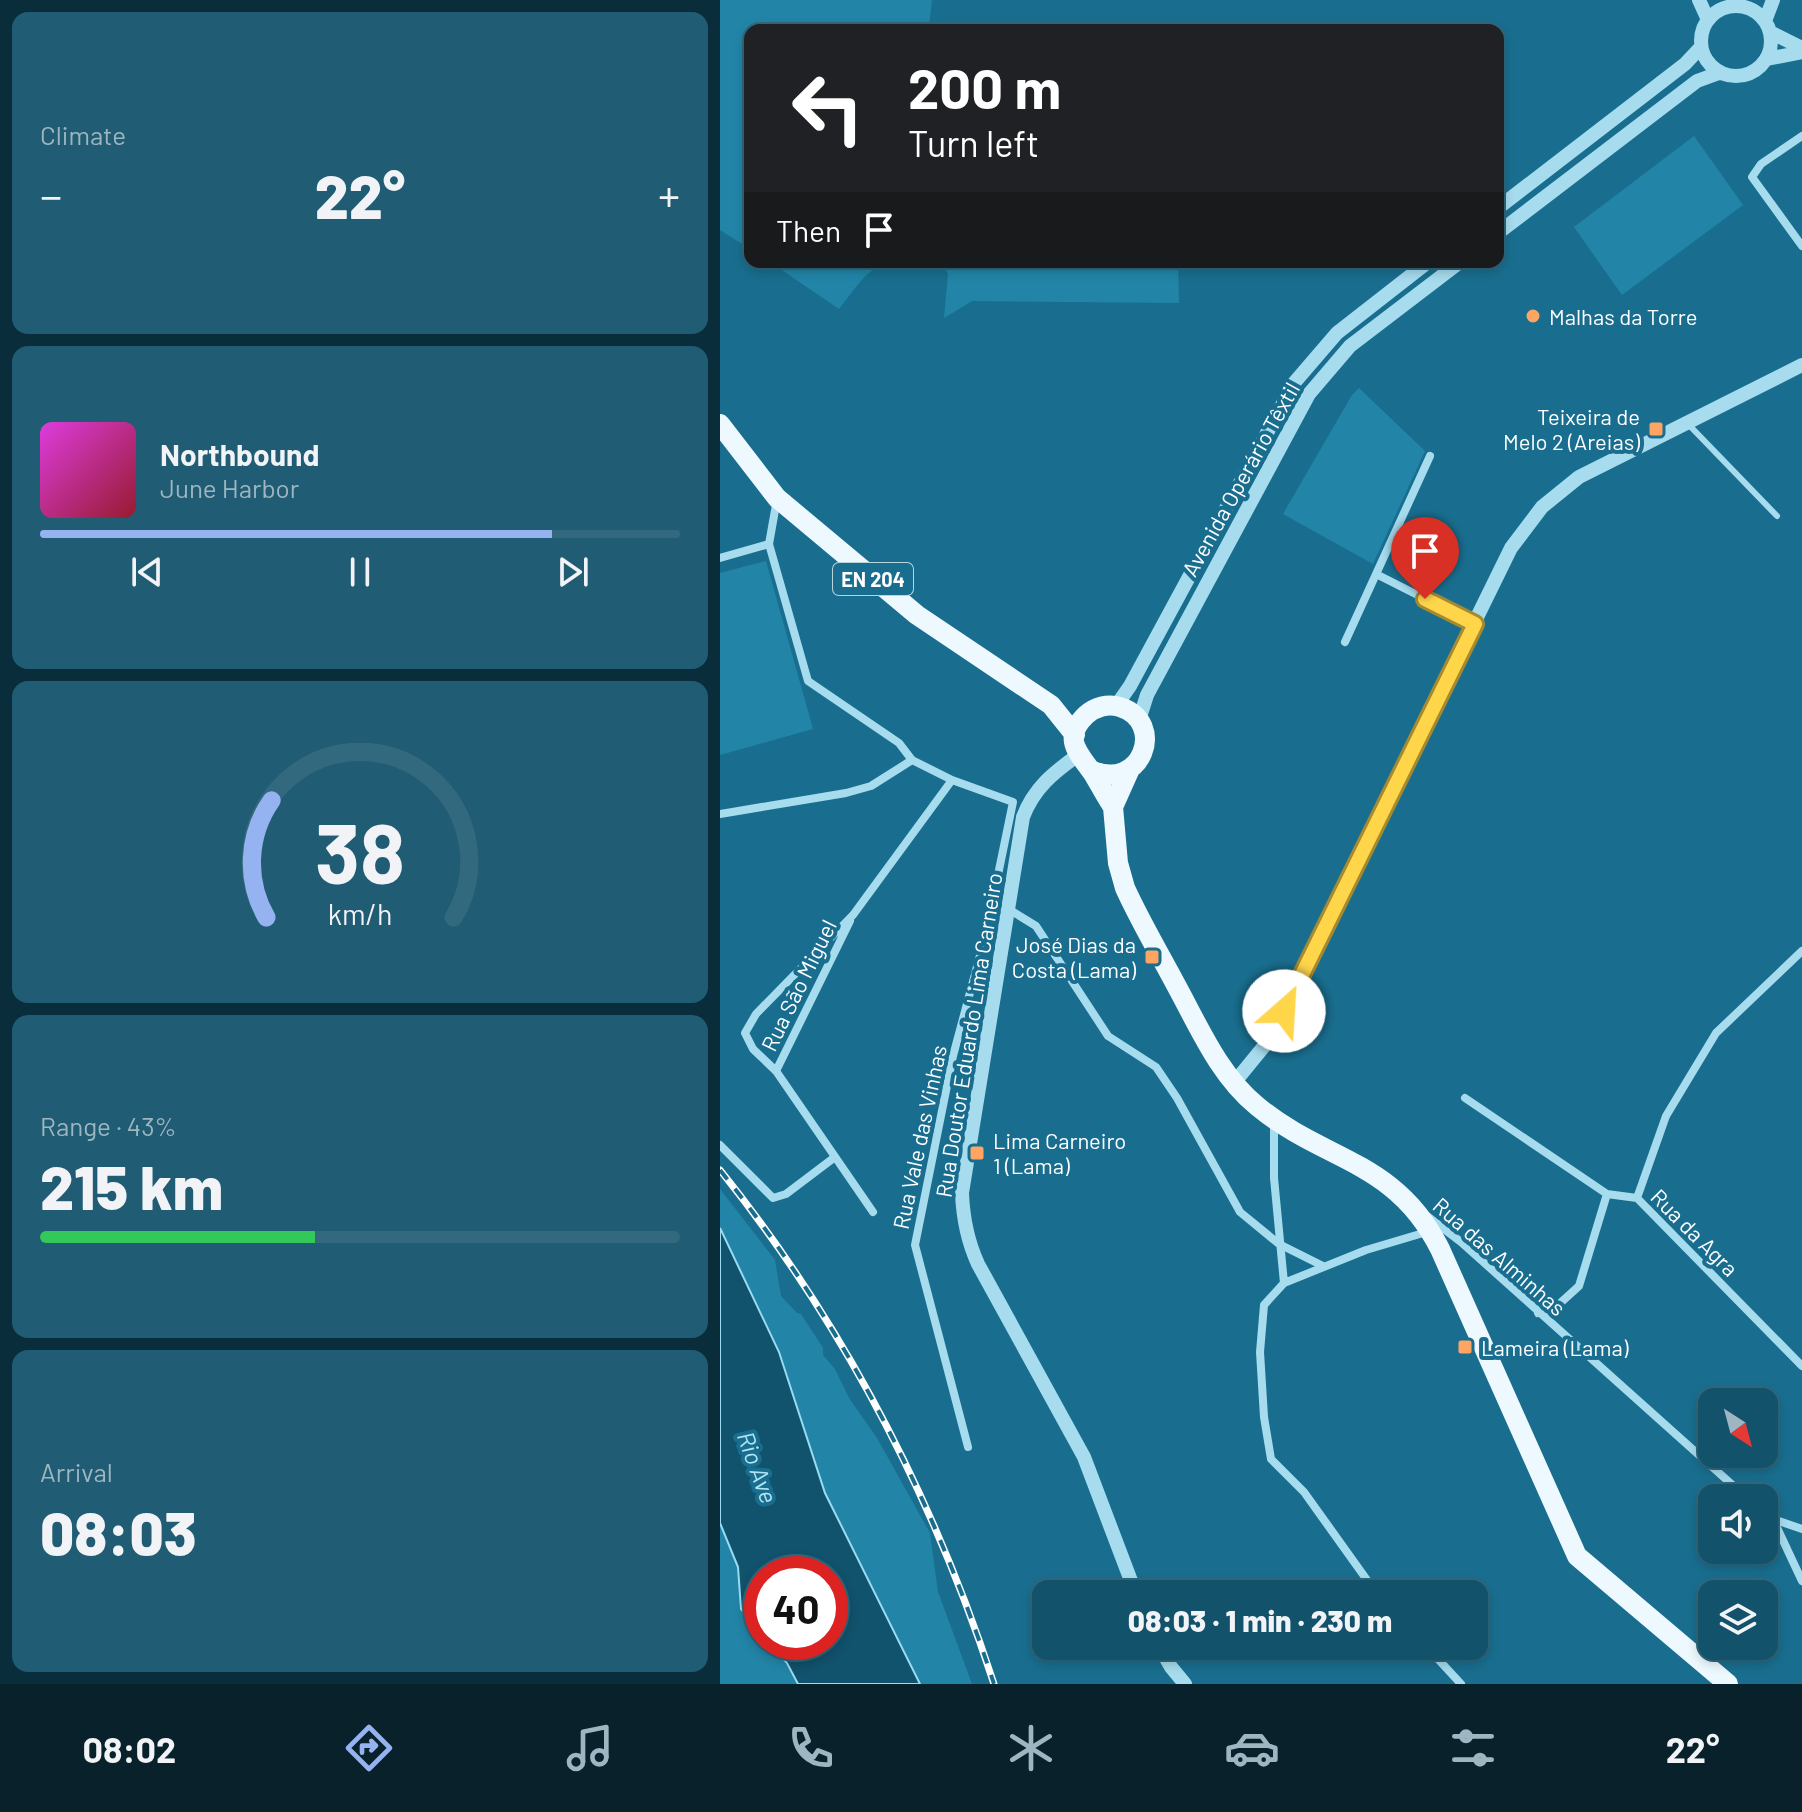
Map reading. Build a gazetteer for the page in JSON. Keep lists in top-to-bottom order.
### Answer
{
  "streets": {
    "main road": ["EN 204"],
    "street": [
      "Avenida Operário Têxtil",
      "Rua São Miguel",
      "Rua Doutor Eduardo Lima Carneiro",
      "Rua Vale das Vinhas",
      "Rua da Agra",
      "Rua das Alminhas"
    ]
  },
  "crossings": [
    ["Avenida Operário Têxtil", "EN 204"],
    ["Avenida Operário Têxtil", "Rua Doutor Eduardo Lima Carneiro"],
    ["EN 204", "Rua Doutor Eduardo Lima Carneiro"],
    ["EN 204", "Rua das Alminhas"],
    ["Rua São Miguel", "Rua Vale das Vinhas"]
  ],
  "water": ["Rio Ave"],
  "places": {
    "other": ["Malhas da Torre"],
    "transit": [
      "Teixeira de Melo 2 (Areias)",
      "José Dias da Costa (Lama)",
      "Lima Carneiro 1 (Lama)",
      "Lameira (Lama)"
    ]
  },
  "north": "bottom right",
  "page": {
    "tile": [
      "Climate",
      ["Range · 43%", "215 km"],
      ["Arrival", "08:03"]
    ],
    "turn": ["200 m", "Turn left"],
    "heat": ["−", "22°", "+"],
    "then": "Then",
    "song": ["Northbound", "June Harbor"],
    "limit": "40",
    "trip": "08:03 · 1 min · 230 m",
    "tabs": ["08:02", "22°"],
    "gauge": ["38", "km/h"]
  }
}
